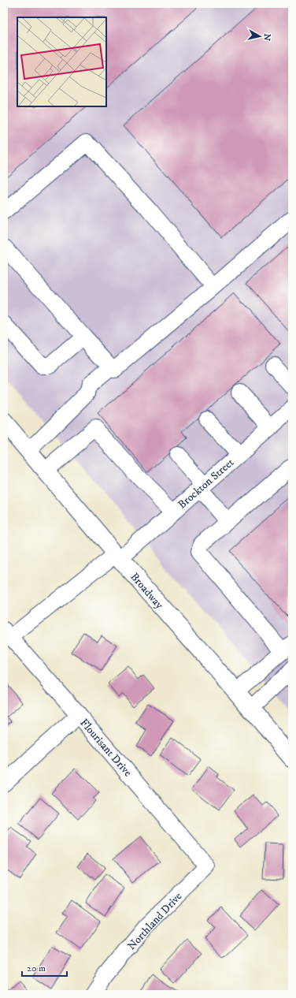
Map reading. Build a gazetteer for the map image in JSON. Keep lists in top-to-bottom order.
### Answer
{
  "streets": {
    "main road": ["Broadway"],
    "street": ["Brockton Street", "Flourisant Drive", "Northland Drive"]
  },
  "crossings": [
    ["Brockton Street", "Broadway"],
    ["Brockton Street", "Flourisant Drive"],
    ["Flourisant Drive", "Northland Drive"]
  ],
  "scale_bar": "20 m",
  "north": "right"
}
